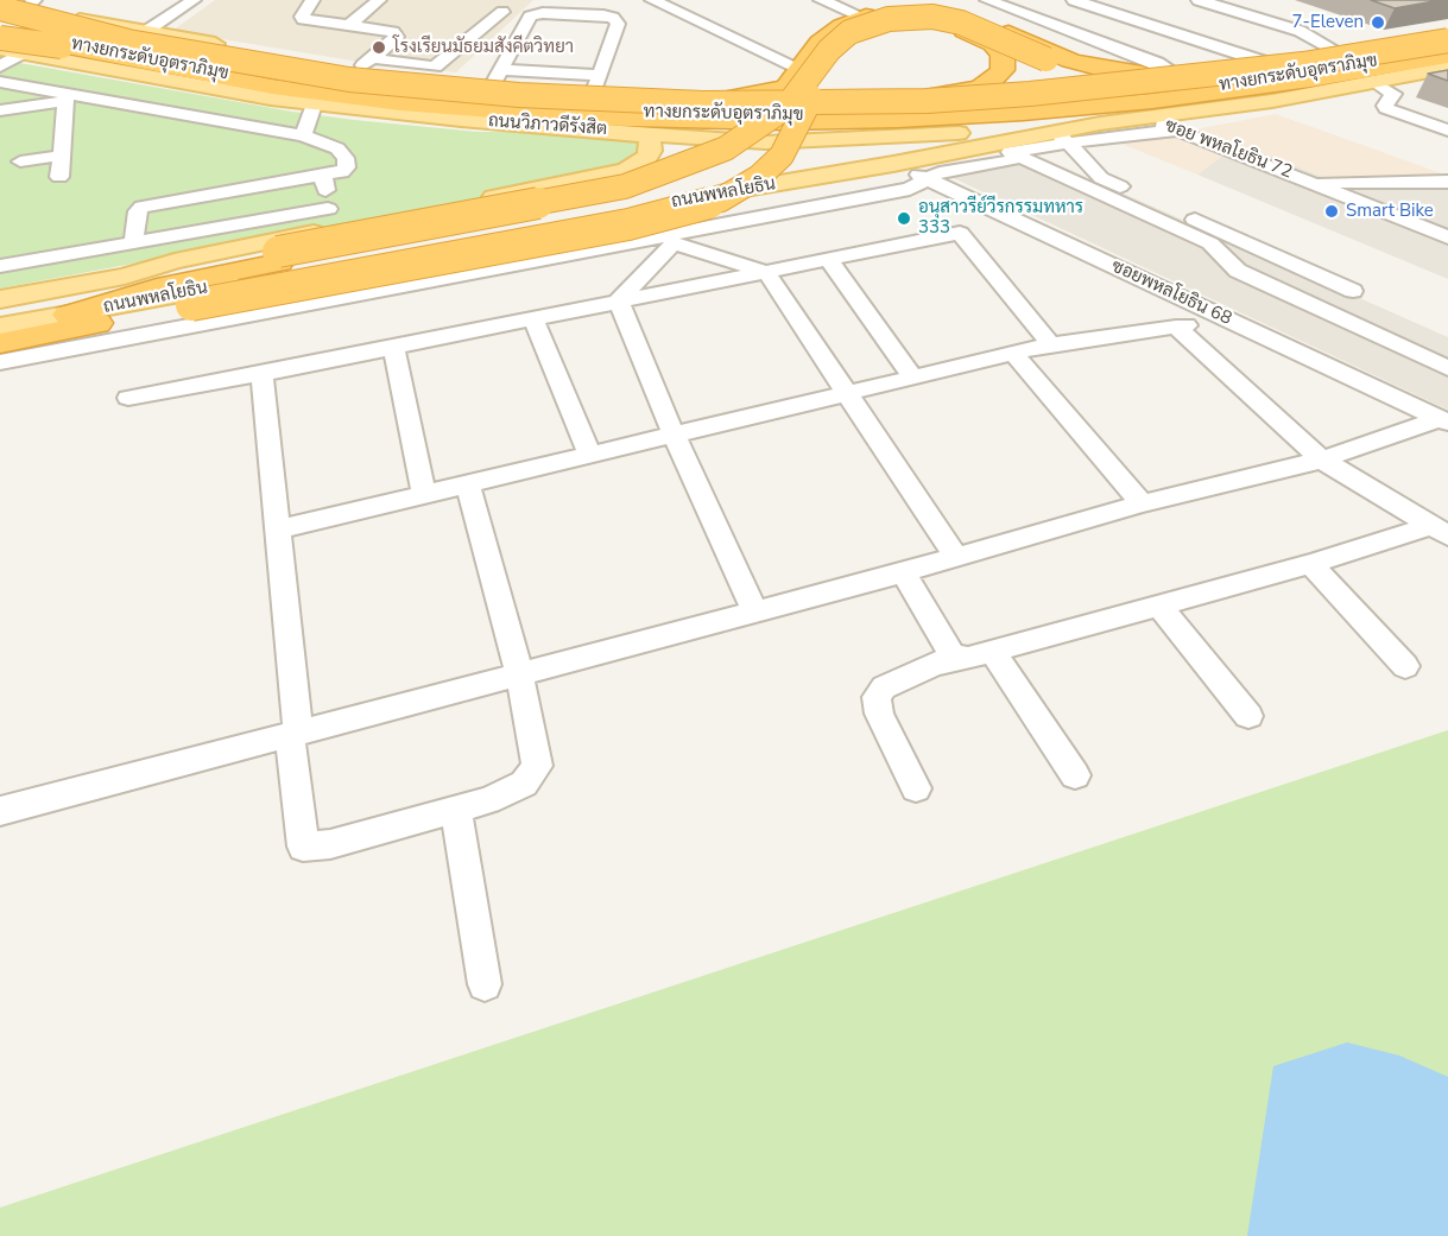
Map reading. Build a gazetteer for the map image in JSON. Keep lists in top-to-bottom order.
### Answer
{
  "streets": {
    "highway": ["ทางยกระดับอุตราภิมุข", "ถนนวิภาวดีรังสิต"],
    "main road": ["ถนนพหลโยธิน"],
    "street": ["ซอย พหลโยธิน 72", "ซอยพหลโยธิน 68"]
  },
  "crossings": [
    ["ทางยกระดับอุตราภิมุข", "ถนนวิภาวดีรังสิต"],
    ["ถนนวิภาวดีรังสิต", "ถนนพหลโยธิน"],
    ["ซอย พหลโยธิน 72", "ถนนพหลโยธิน"],
    ["ถนนพหลโยธิน", "ซอยพหลโยธิน 68"]
  ],
  "places": [
    "7-Eleven",
    "โรงเรียนมัธยมสังคีตวิทยา",
    "Smart Bike",
    "อนุสาวรีย์วีรกรรมทหาร 333"
  ]
}
